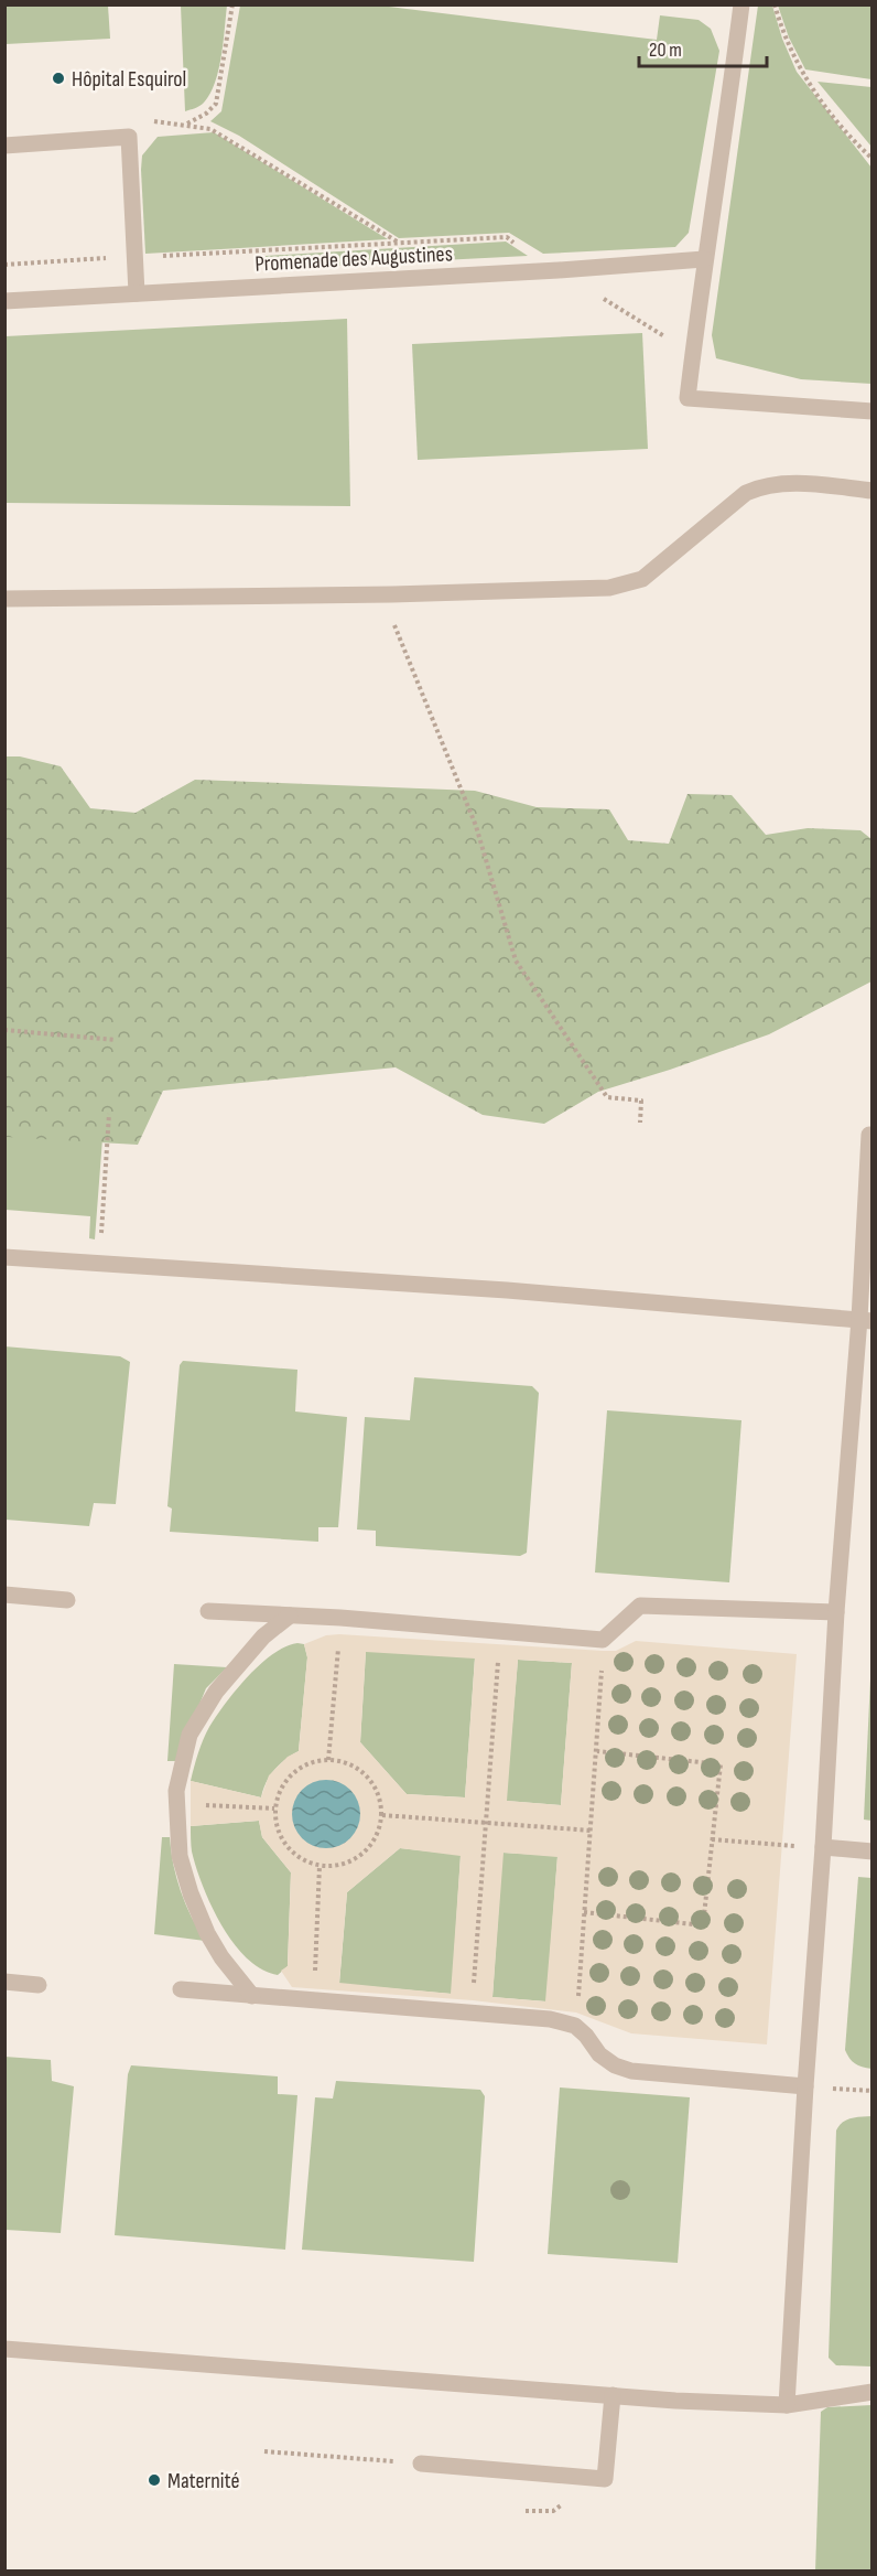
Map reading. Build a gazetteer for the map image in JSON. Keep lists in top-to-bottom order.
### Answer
{
  "streets": {
    "lane": ["Promenade des Augustines"]
  },
  "places": ["Hôpital Esquirol", "Maternité"],
  "scale_bar": "20 m"
}
